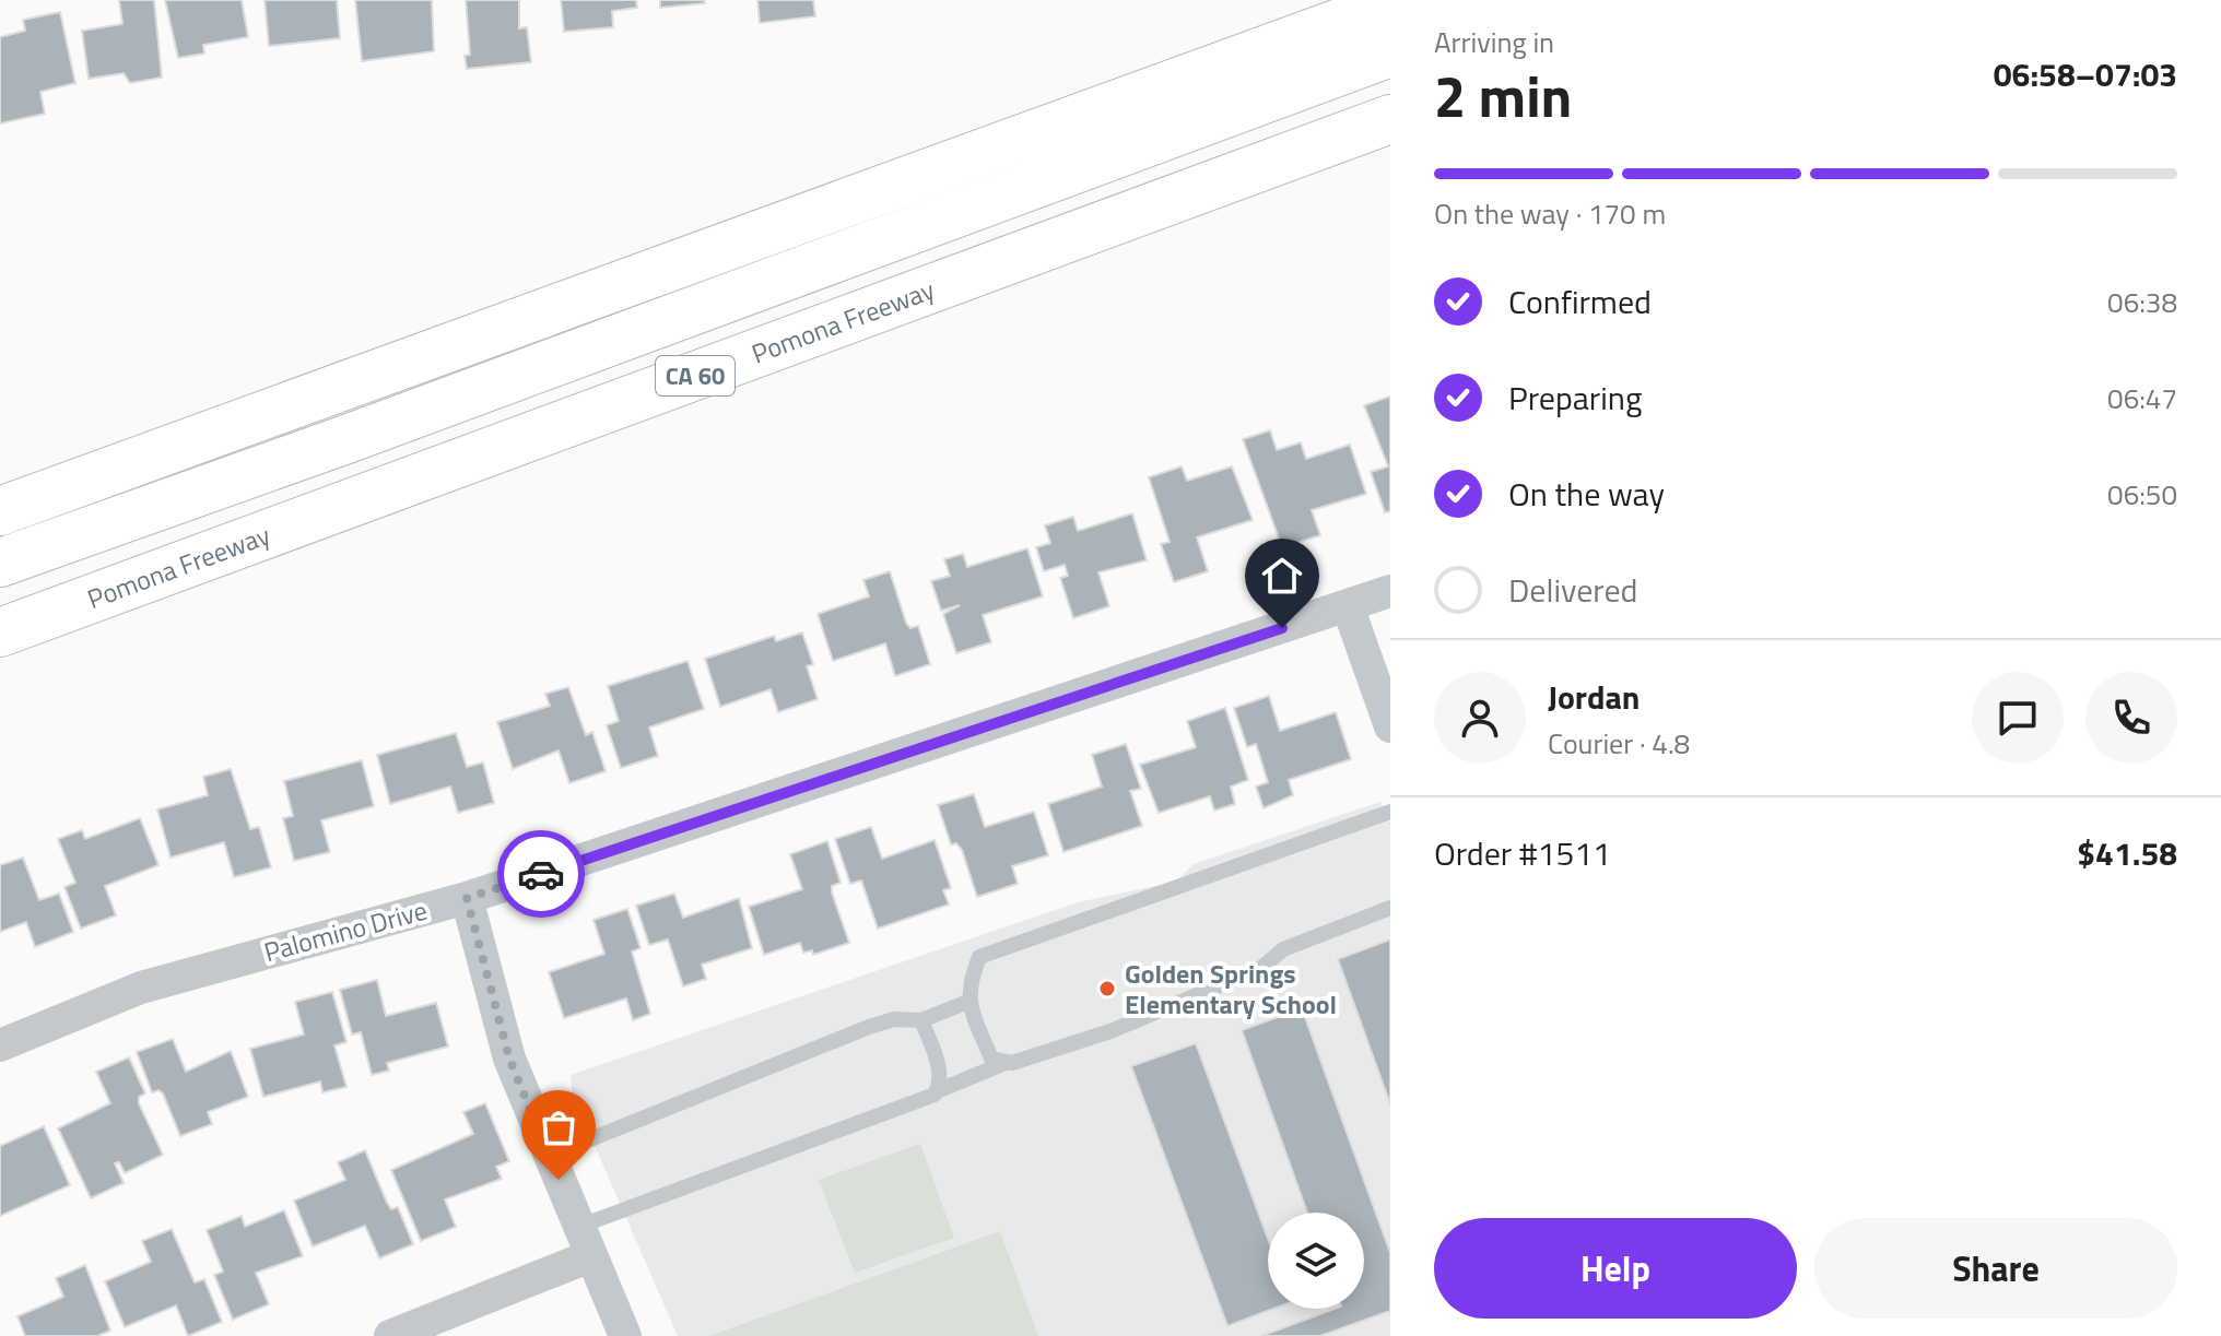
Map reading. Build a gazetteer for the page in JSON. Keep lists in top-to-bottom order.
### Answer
{
  "streets": {
    "highway": ["Pomona Freeway", "CA 60"],
    "street": ["Palomino Drive"]
  },
  "places": ["Golden Springs Elementary School"],
  "page": {
    "heading": ["2 min", "Arriving in", "06:58–07:03"],
    "panel": [
      "Jordan",
      "Courier · 4.8",
      "Order #1511",
      "$41.58"
    ],
    "bar": "On the way · 170 m",
    "list": [
      ["Confirmed", "06:38"],
      ["Preparing", "06:47"],
      ["On the way", "06:50"],
      "Delivered"
    ],
    "buttons": ["Help", "Share"]
  }
}
